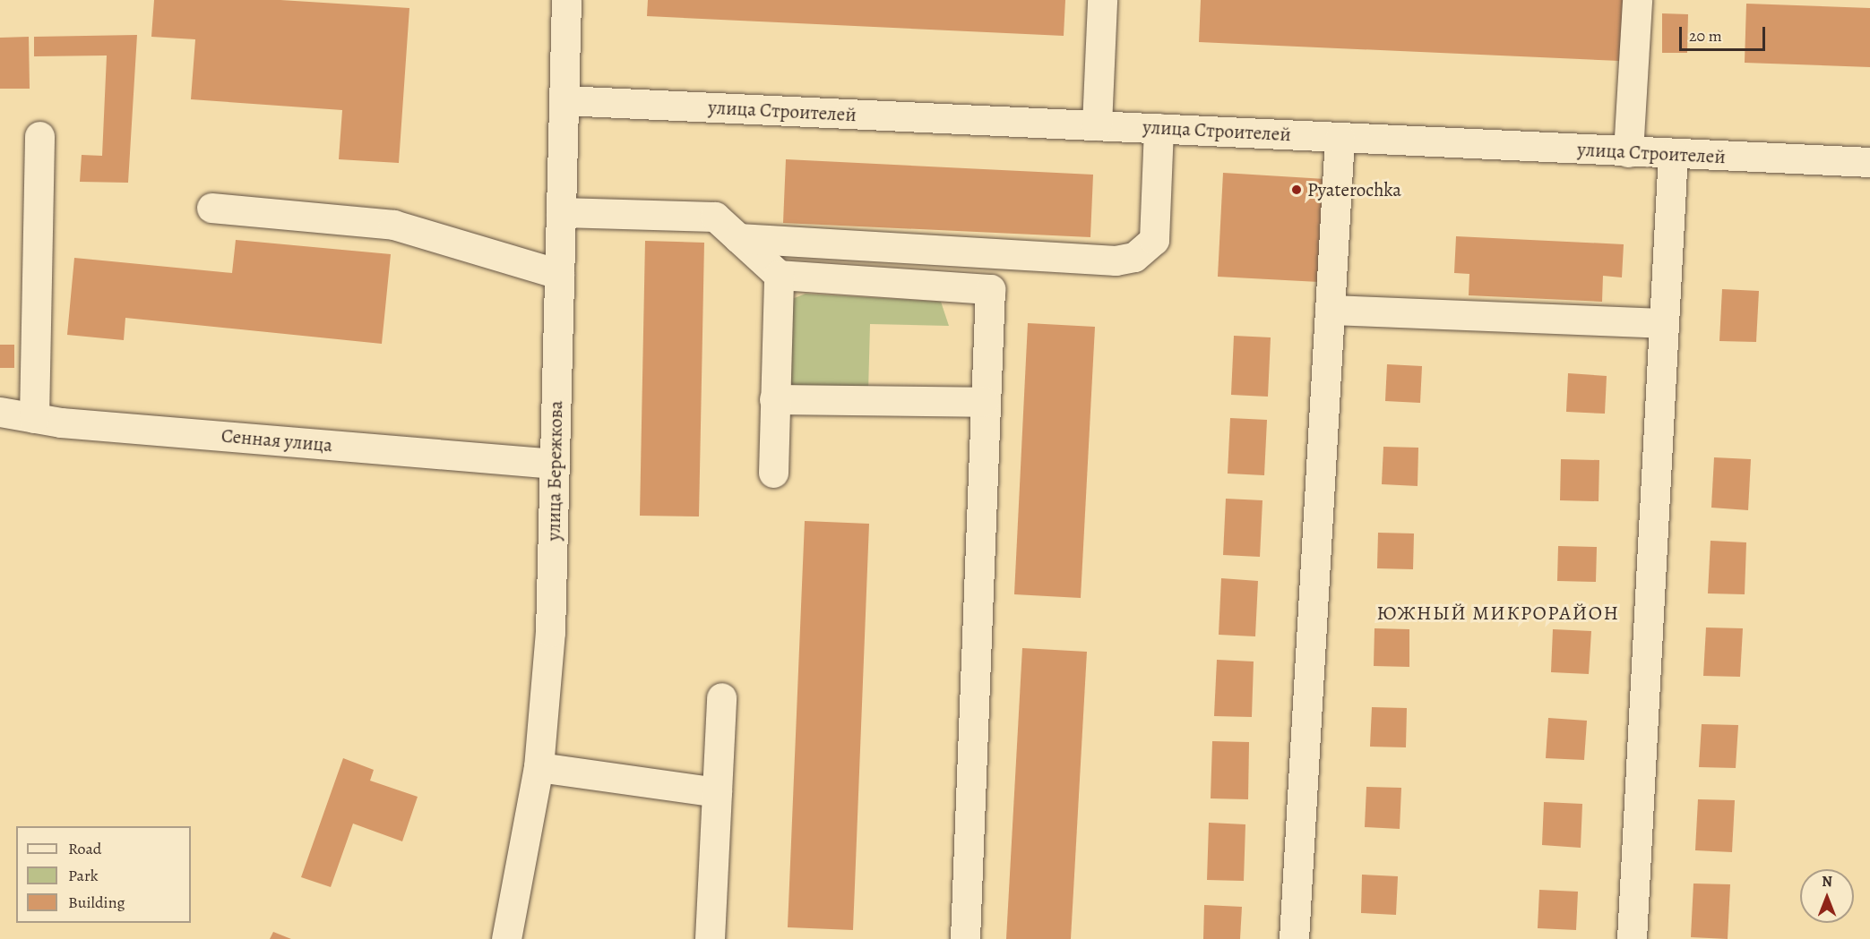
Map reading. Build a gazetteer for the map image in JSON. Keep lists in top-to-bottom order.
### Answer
{
  "streets": {
    "street": ["улица Строителей", "Сенная улица", "улица Бережкова"]
  },
  "crossings": [
    ["улица Строителей", "улица Бережкова"],
    ["Сенная улица", "улица Бережкова"]
  ],
  "districts": ["ЮЖНЫЙ МИКРОРАЙОН"],
  "places": ["Pyaterochka"],
  "legend": ["Road", "Park", "Building"],
  "scale_bar": "20 m",
  "north": "top"
}
